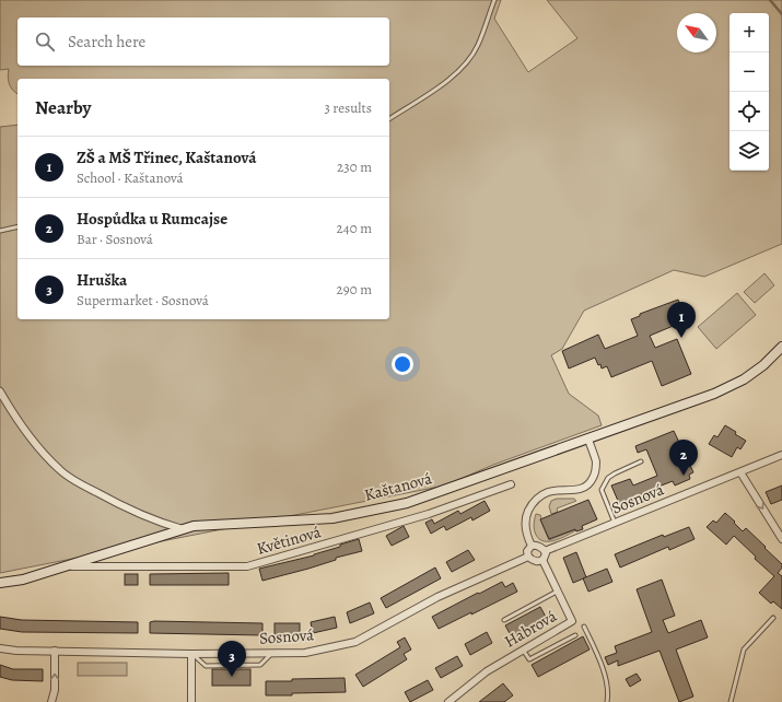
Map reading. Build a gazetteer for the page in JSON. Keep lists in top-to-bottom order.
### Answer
{
  "streets": {
    "street": [
      "Kaštanová",
      "Sosnová",
      "Květinová",
      "Habrová"
    ]
  },
  "crossings": [
    ["Kaštanová", "Květinová"],
    ["Sosnová", "Habrová"]
  ],
  "north": "top left",
  "page": {
    "map_buttons": ["+", "−"],
    "search": "Search here",
    "heading": ["Nearby", "3 results"],
    "list": [
      {
        "mark": "1",
        "name": "ZŠ a MŠ Třinec, Kaštanová",
        "note": "School · Kaštanová",
        "value": "230 m"
      },
      {
        "mark": "2",
        "name": "Hospůdka u Rumcajse",
        "note": "Bar · Sosnová",
        "value": "240 m"
      },
      {
        "mark": "3",
        "name": "Hruška",
        "note": "Supermarket · Sosnová",
        "value": "290 m"
      }
    ],
    "pins": ["1", "2", "3"]
  }
}
